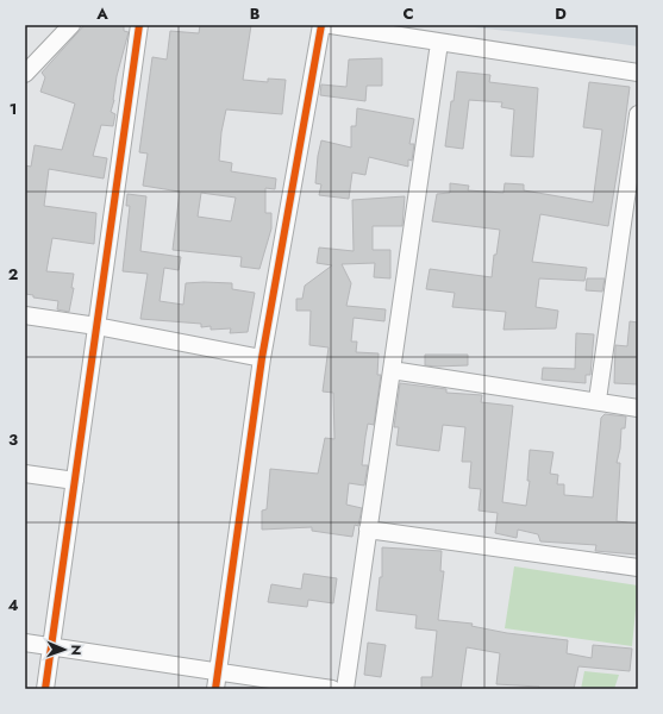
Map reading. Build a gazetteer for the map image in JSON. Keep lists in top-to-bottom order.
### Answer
{
  "north": "right",
  "grid": {
    "columns": [
      "A",
      "B",
      "C",
      "D"
    ],
    "rows": [
      "1",
      "2",
      "3",
      "4"
    ]
  }
}
